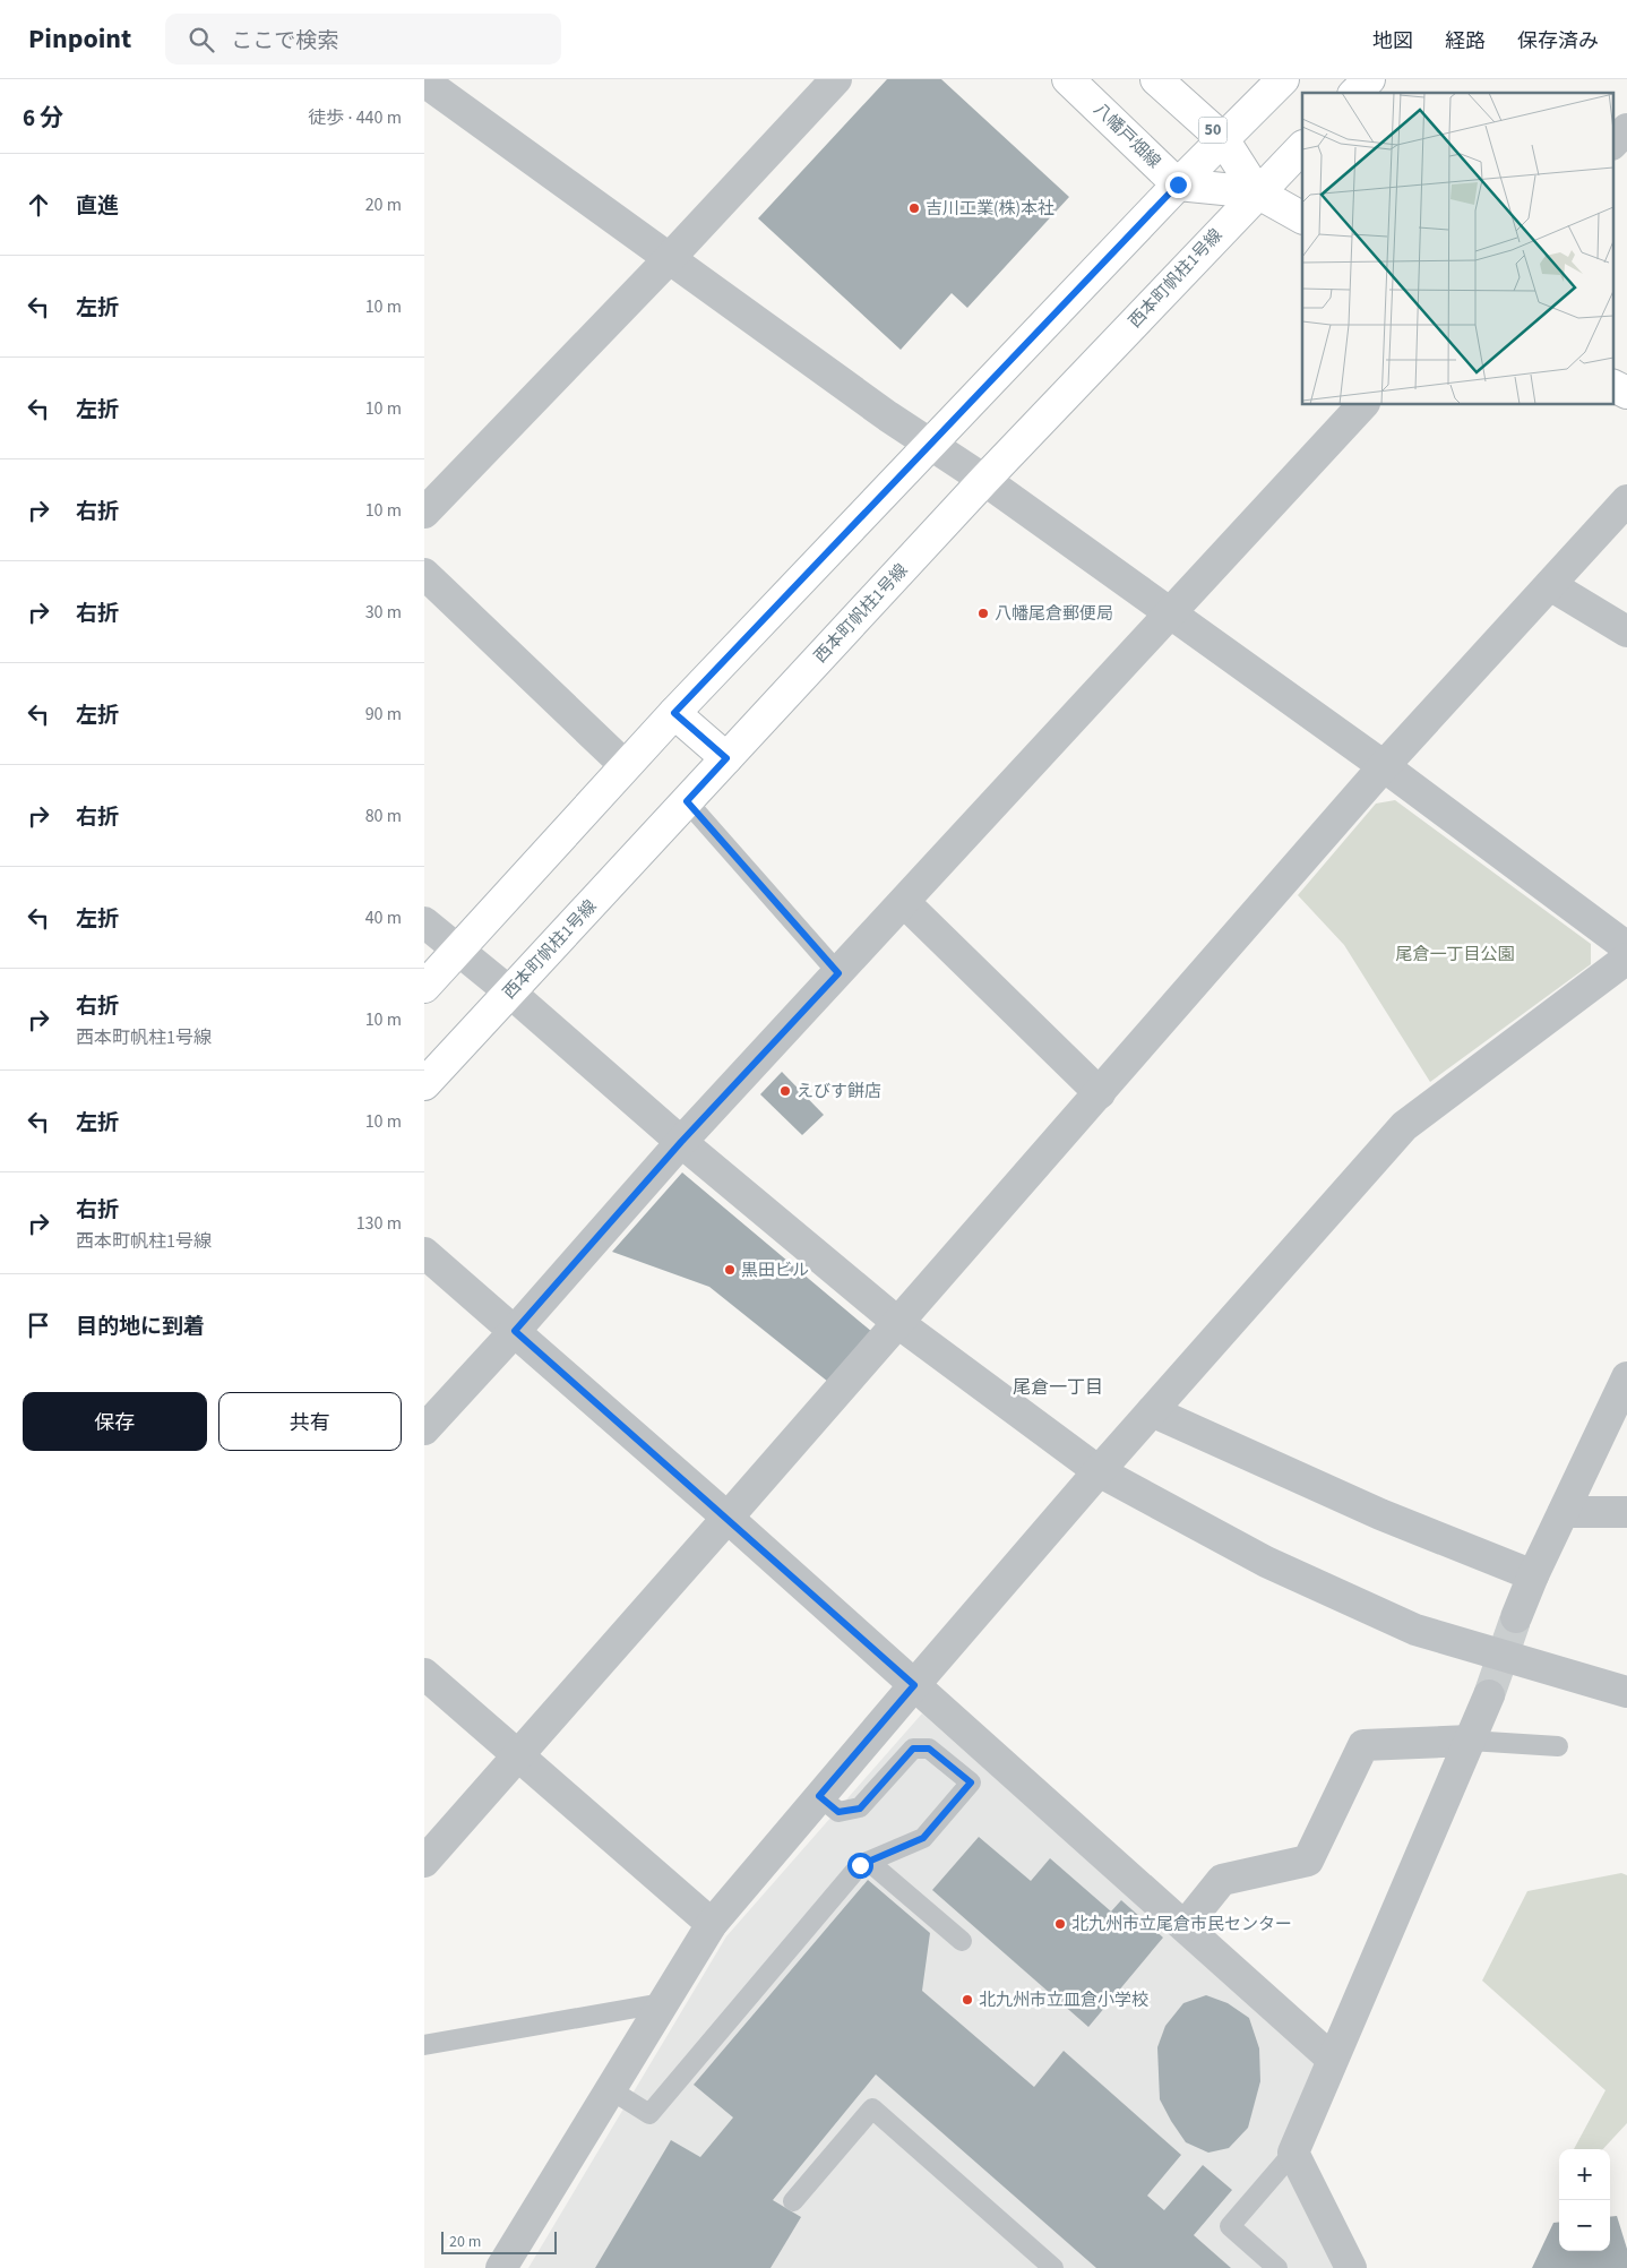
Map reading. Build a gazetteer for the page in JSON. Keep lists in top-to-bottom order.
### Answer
{
  "streets": {
    "street": ["50", "八幡戸畑線", "西本町帆柱1号線"]
  },
  "crossings": [
    ["50", "八幡戸畑線"],
    ["50", "西本町帆柱1号線"]
  ],
  "districts": ["尾倉一丁目"],
  "parks": ["尾倉一丁目公園"],
  "places": [
    "吉川工業(株)本社",
    "八幡尾倉郵便局",
    "えびす餅店",
    "黒田ビル",
    "北九州市立尾倉市民センター",
    "北九州市立皿倉小学校"
  ],
  "scale_bar": "20 m",
  "page": {
    "header": "Pinpoint",
    "search": "ここで検索",
    "nav": ["地図", "経路", "保存済み"],
    "heading": ["6 分", "徒歩 · 440 m"],
    "list": [
      ["直進", "20 m"],
      ["左折", "10 m"],
      ["左折", "10 m"],
      ["右折", "10 m"],
      ["右折", "30 m"],
      ["左折", "90 m"],
      ["右折", "80 m"],
      ["左折", "40 m"],
      ["右折", "西本町帆柱1号線", "10 m"],
      ["左折", "10 m"],
      ["右折", "西本町帆柱1号線", "130 m"],
      "目的地に到着"
    ],
    "buttons": ["保存", "共有"],
    "map_buttons": ["+", "−"],
    "scale": "20 m"
  }
}
